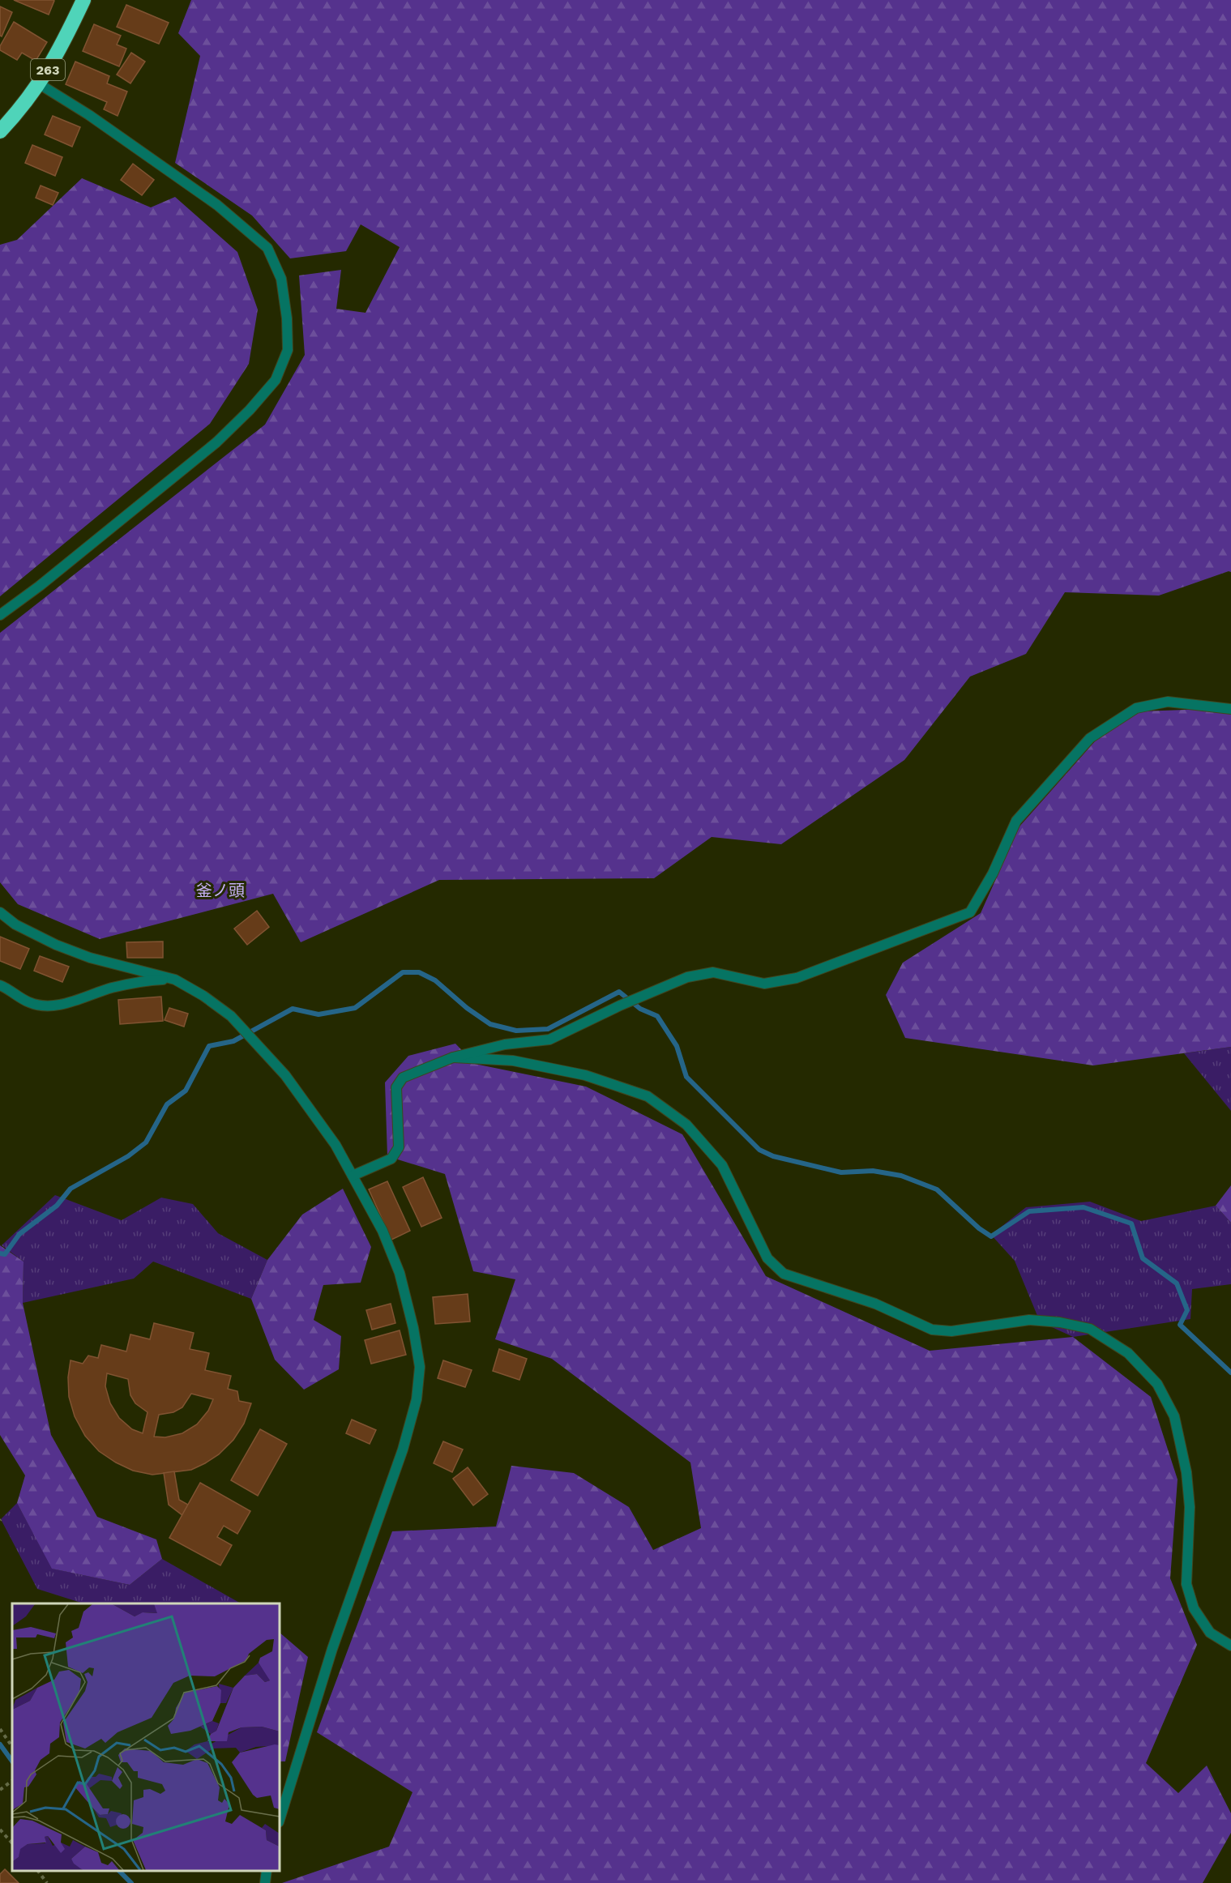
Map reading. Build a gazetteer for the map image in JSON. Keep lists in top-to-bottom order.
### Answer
{
  "streets": {
    "highway": ["263"]
  },
  "districts": ["釜ノ頭"]
}
